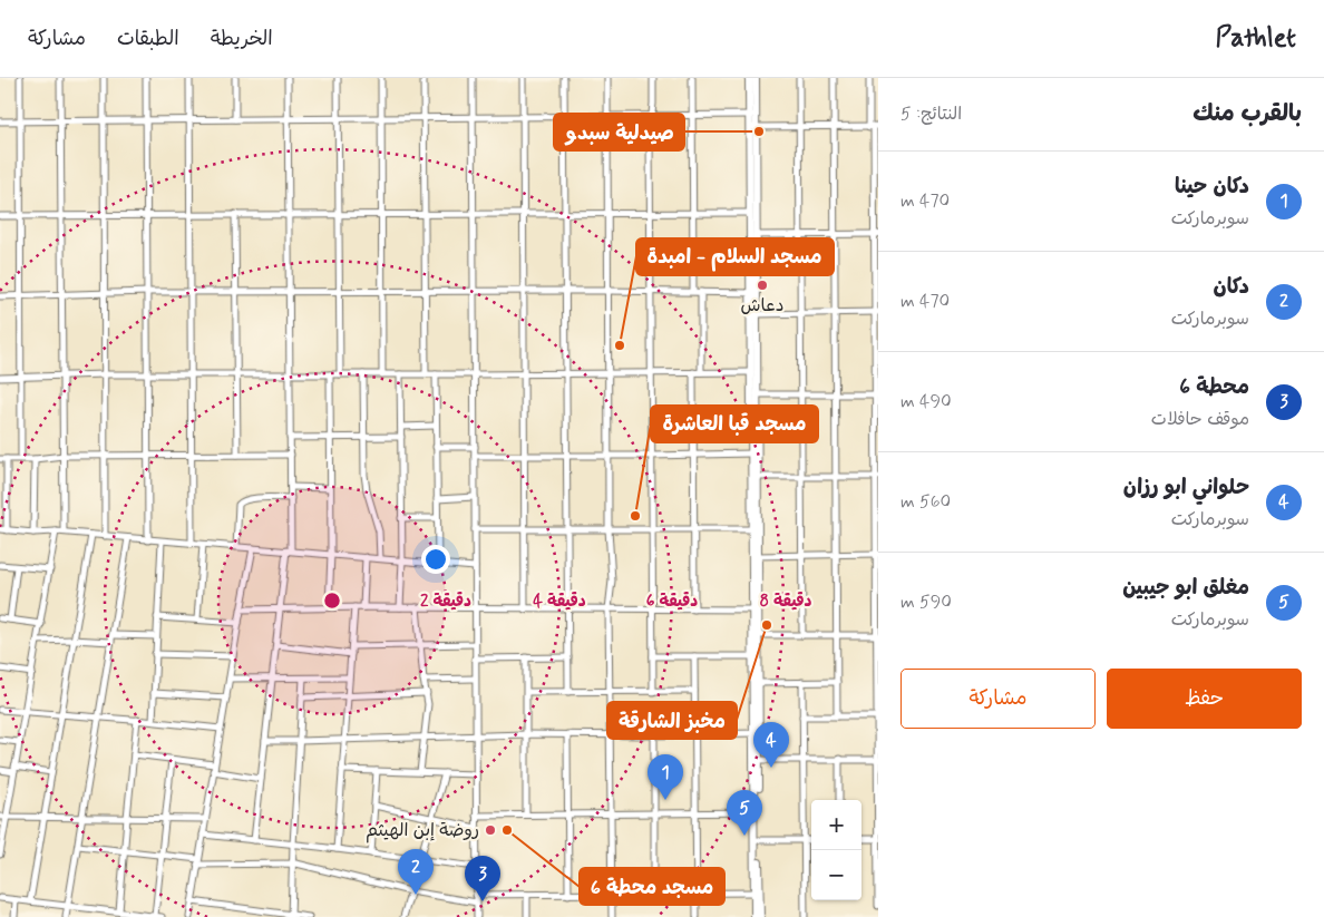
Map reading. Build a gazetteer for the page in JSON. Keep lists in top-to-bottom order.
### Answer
{
  "places": [
    "صيدلية سبدو",
    "دعاش",
    "مسجد السلام - امبدة",
    "مسجد قبا العاشرة",
    "مخبز الشارقة",
    "روضة إبن الهيثم",
    "مسجد محطة 6"
  ],
  "page": {
    "header": "Pathlet",
    "nav": ["الخريطة", "الطبقات", "مشاركة"],
    "heading": ["بالقرب منك", "النتائج: 5"],
    "list": [
      {
        "mark": "1",
        "name": "دكان حينا",
        "note": "سوبرماركت",
        "value": "470 m"
      },
      {
        "mark": "2",
        "name": "دكان",
        "note": "سوبرماركت",
        "value": "470 m"
      },
      {
        "mark": "3",
        "name": "محطة 6",
        "note": "موقف حافلات",
        "value": "490 m"
      },
      {
        "mark": "4",
        "name": "حلواني ابو رزان",
        "note": "سوبرماركت",
        "value": "560 m"
      },
      {
        "mark": "5",
        "name": "مغلق ابو جيبين",
        "note": "سوبرماركت",
        "value": "590 m"
      }
    ],
    "buttons": ["حفظ", "مشاركة"],
    "pins": [
      "4",
      "1",
      "5",
      "2",
      "3"
    ],
    "map_buttons": ["+", "−"]
  },
  "rings": [
    "2 دقيقة",
    "4 دقيقة",
    "6 دقيقة",
    "8 دقيقة"
  ]
}
